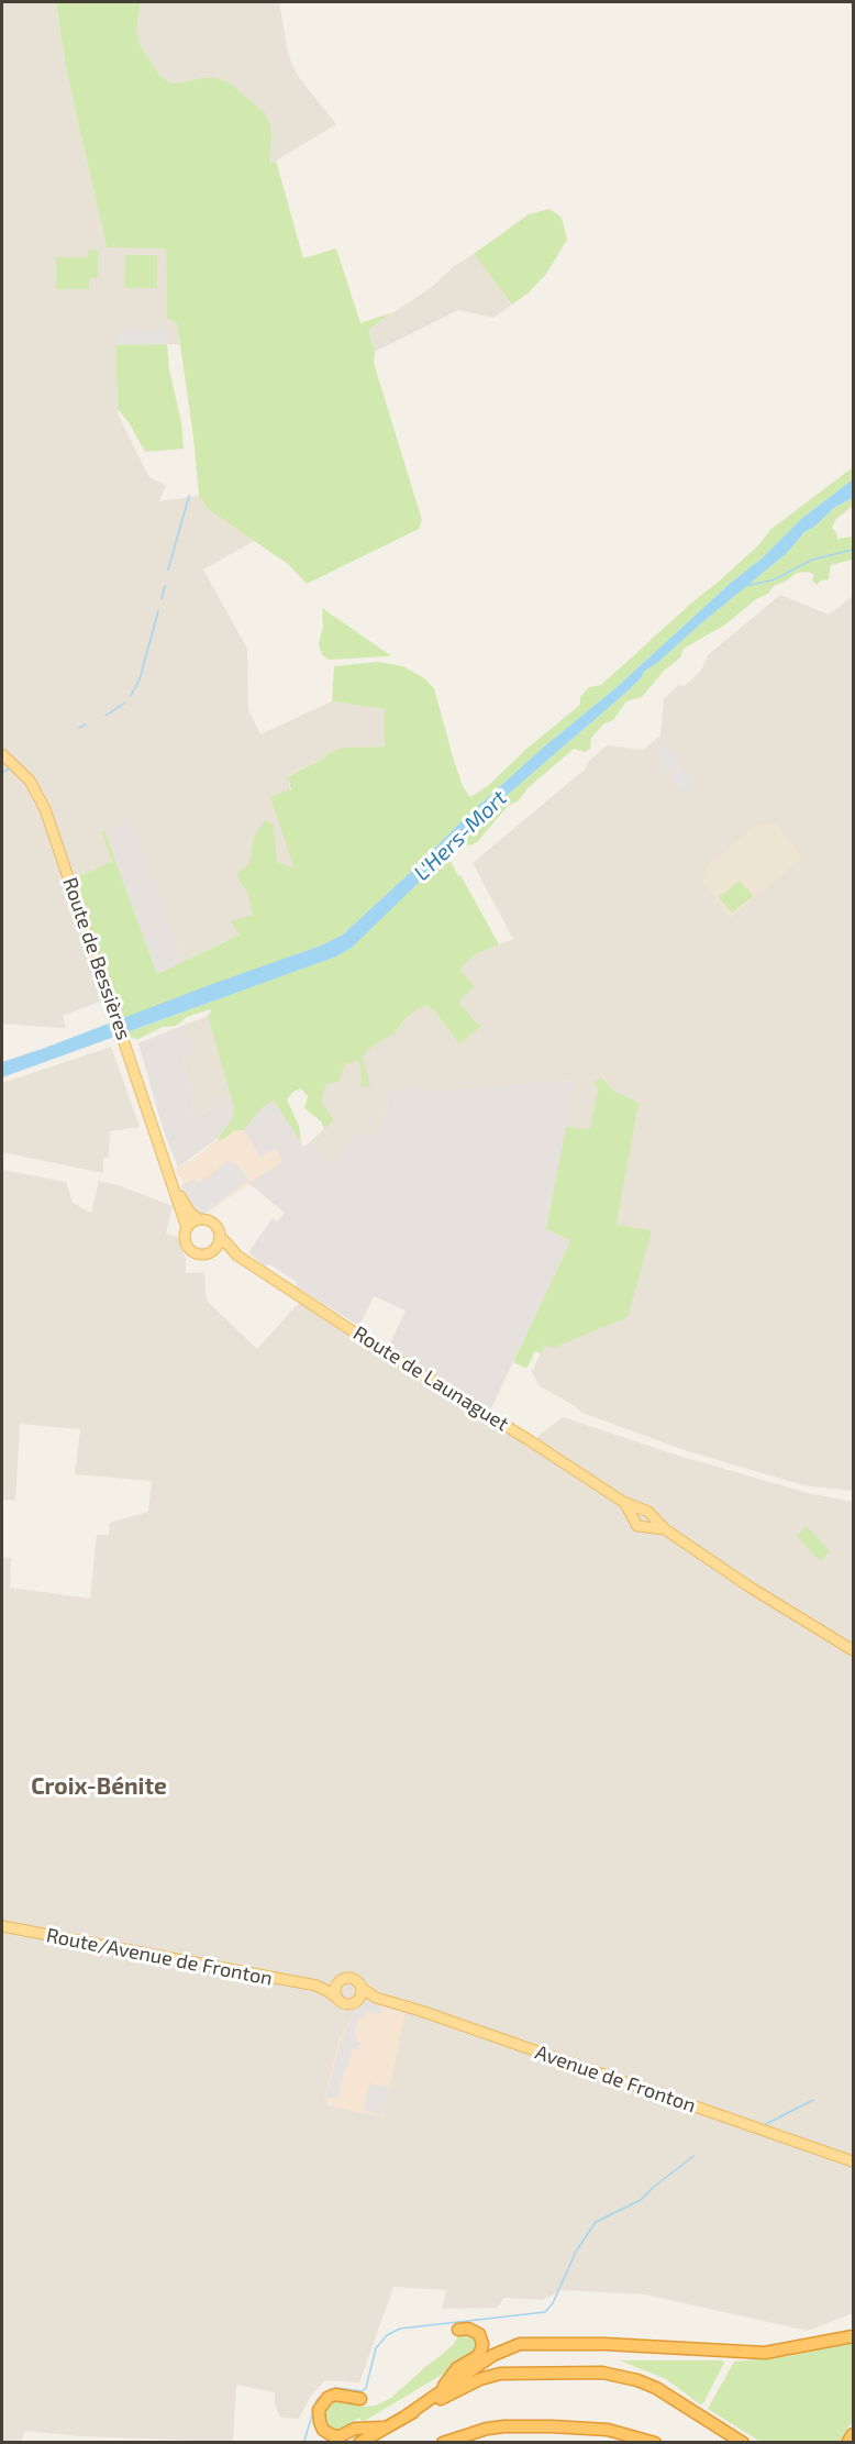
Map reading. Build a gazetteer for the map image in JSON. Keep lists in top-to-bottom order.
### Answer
{
  "streets": {
    "main road": [
      "Route de Bessières",
      "Route de Launaguet",
      "Route/Avenue de Fronton",
      "Avenue de Fronton"
    ]
  },
  "crossings": [
    ["Route de Bessières", "Route de Launaguet"]
  ],
  "districts": ["Croix-Bénite"],
  "water": ["L'Hers-Mort"]
}
